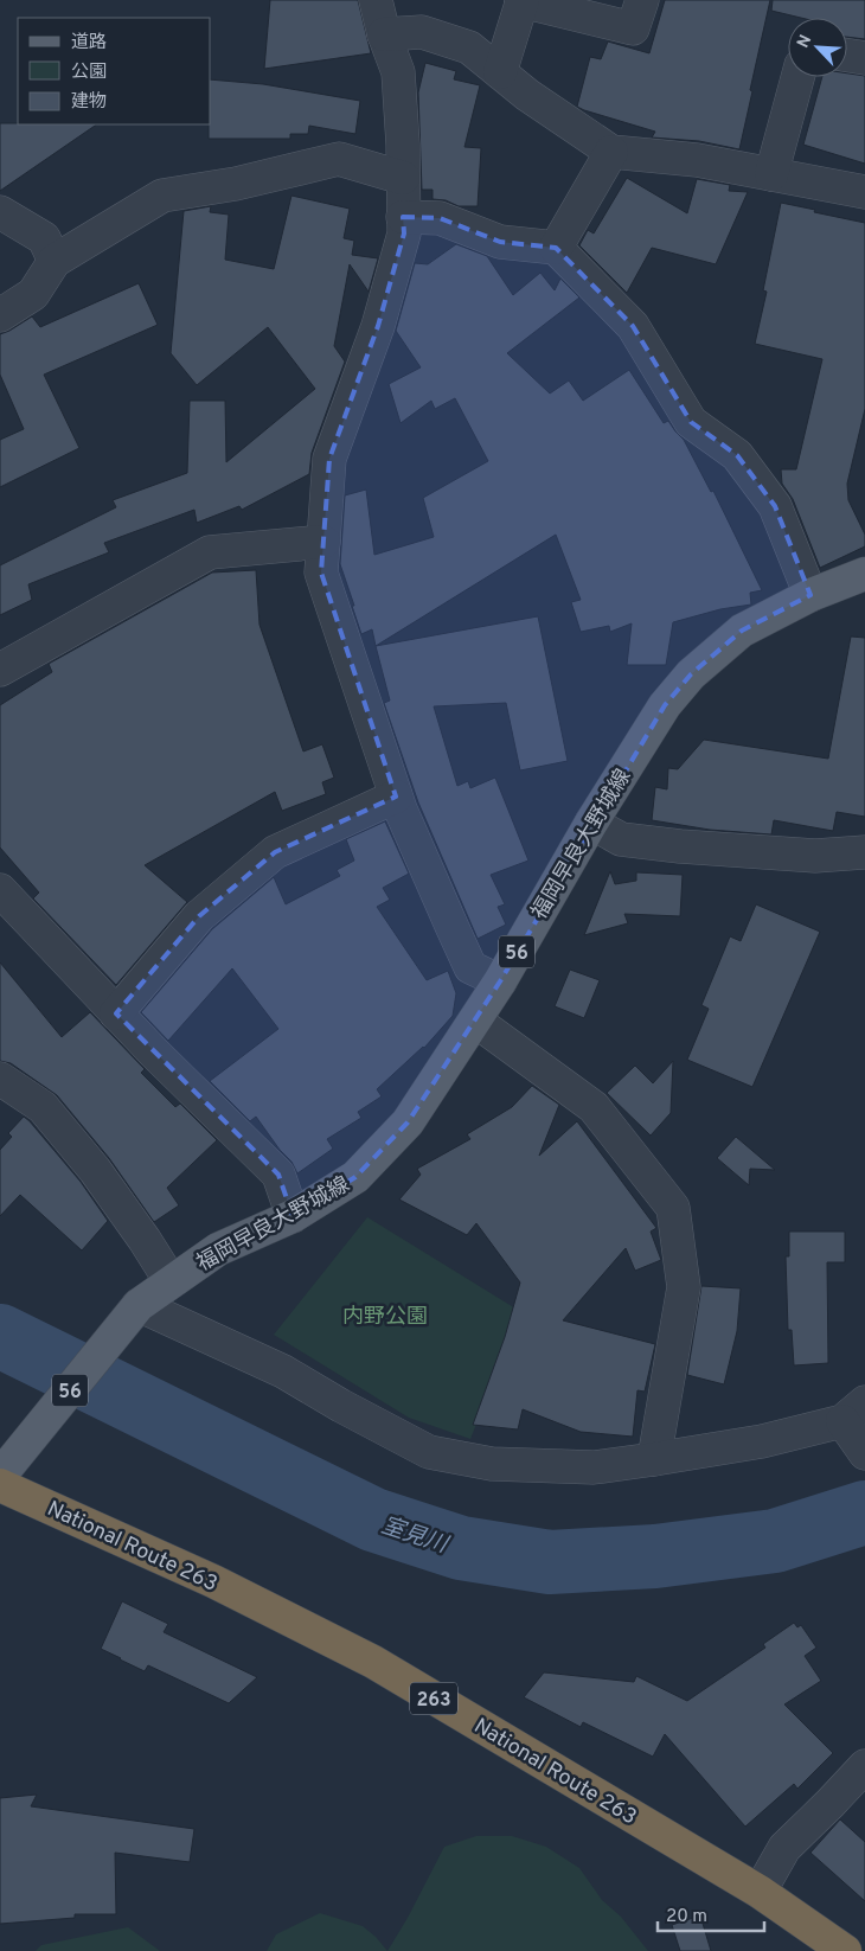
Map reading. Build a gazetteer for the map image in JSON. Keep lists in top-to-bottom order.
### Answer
{
  "streets": {
    "highway": ["National Route 263", "263"],
    "main road": ["福岡早良大野城線", "56"]
  },
  "crossings": [
    ["福岡早良大野城線", "56"]
  ],
  "water": ["室見川"],
  "parks": ["内野公園"],
  "legend": ["道路", "公園", "建物"],
  "scale_bar": "20 m",
  "north": "top left"
}
